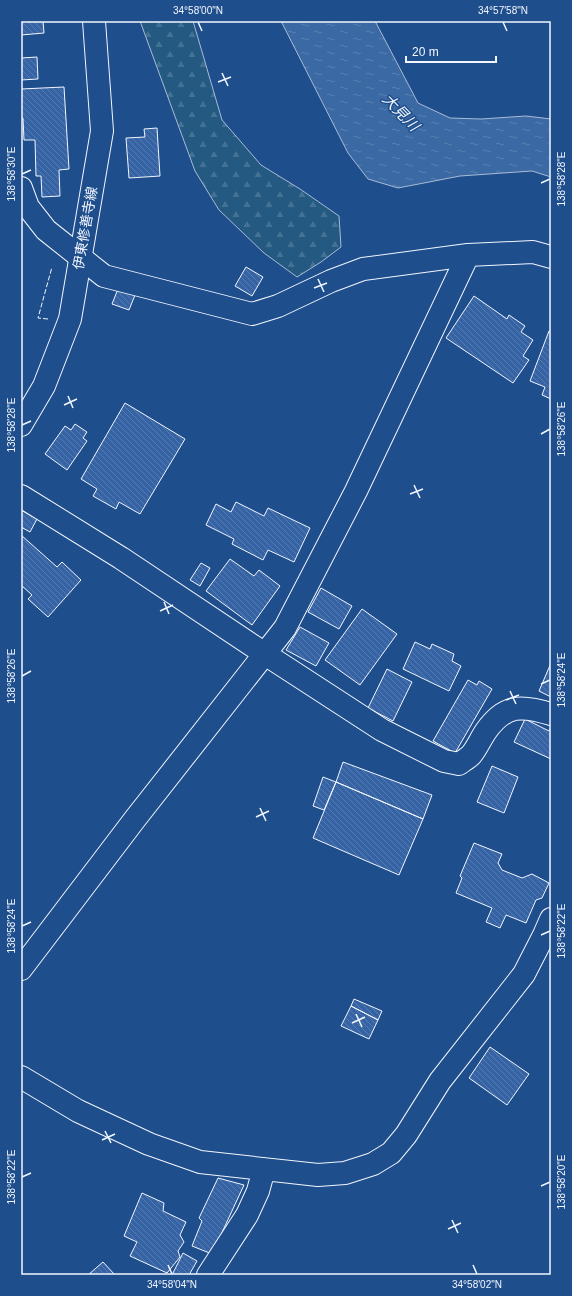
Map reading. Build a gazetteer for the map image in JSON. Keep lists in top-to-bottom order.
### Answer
{
  "streets": {
    "street": ["伊東修善寺線"]
  },
  "water": ["大見川"],
  "scale_bar": "20 m",
  "coordinates": [
    "34°58'00\"N",
    "34°57'58\"N",
    "138°58'30\"E",
    "138°58'28\"E",
    "138°58'26\"E",
    "138°58'24\"E",
    "138°58'22\"E",
    "138°58'20\"E",
    "34°58'04\"N",
    "34°58'02\"N"
  ]
}
